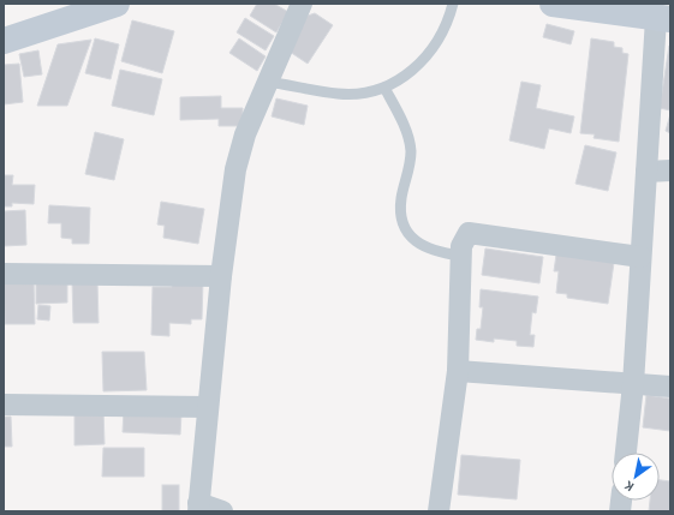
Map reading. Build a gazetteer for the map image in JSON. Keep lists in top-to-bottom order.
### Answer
{
  "north": "bottom left"
}
